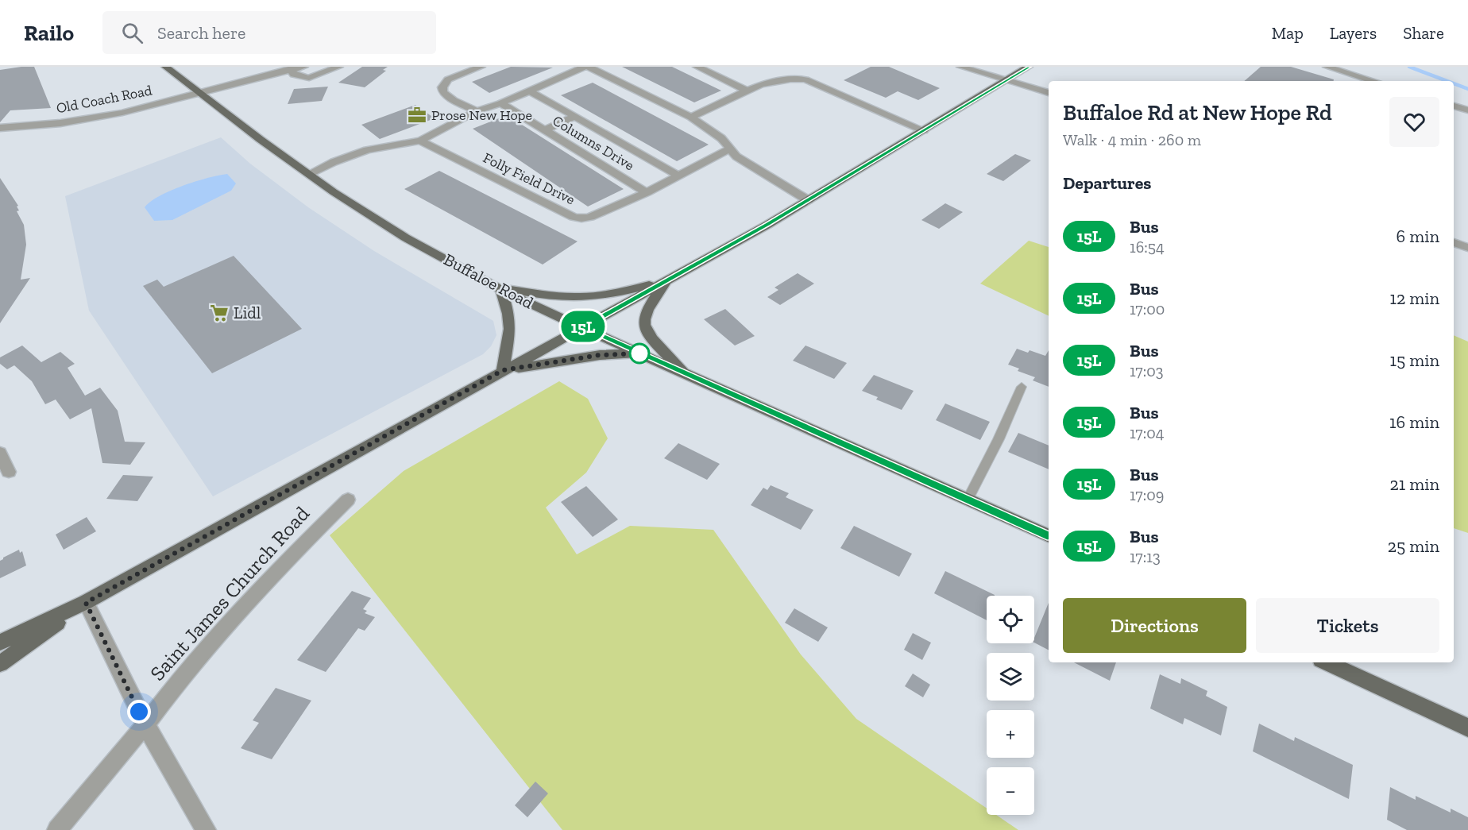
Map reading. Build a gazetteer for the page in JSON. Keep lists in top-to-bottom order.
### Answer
{
  "streets": {
    "main road": ["Buffaloe Road"],
    "street": [
      "Old Coach Road",
      "Columns Drive",
      "Folly Field Drive",
      "Saint James Church Road"
    ]
  },
  "crossings": [
    ["Old Coach Road", "Buffaloe Road"],
    ["Columns Drive", "Folly Field Drive"]
  ],
  "places": {
    "office": ["Prose New Hope"],
    "supermarket": ["Lidl"]
  },
  "lines": ["bus line 15L"],
  "page": {
    "header": "Railo",
    "search": "Search here",
    "nav": ["Map", "Layers", "Share"],
    "on_map": "15L",
    "heading": [
      ["Buffaloe Rd at New Hope Rd", "Walk · 4 min · 260 m"],
      "Departures"
    ],
    "list": [
      {
        "mark": "15L",
        "name": "Bus",
        "note": "16:54",
        "value": "6 min"
      },
      {
        "mark": "15L",
        "name": "Bus",
        "note": "17:00",
        "value": "12 min"
      },
      {
        "mark": "15L",
        "name": "Bus",
        "note": "17:03",
        "value": "15 min"
      },
      {
        "mark": "15L",
        "name": "Bus",
        "note": "17:04",
        "value": "16 min"
      },
      {
        "mark": "15L",
        "name": "Bus",
        "note": "17:09",
        "value": "21 min"
      },
      {
        "mark": "15L",
        "name": "Bus",
        "note": "17:13",
        "value": "25 min"
      }
    ],
    "buttons": ["Directions", "Tickets"],
    "map_buttons": ["+", "−"]
  }
}
